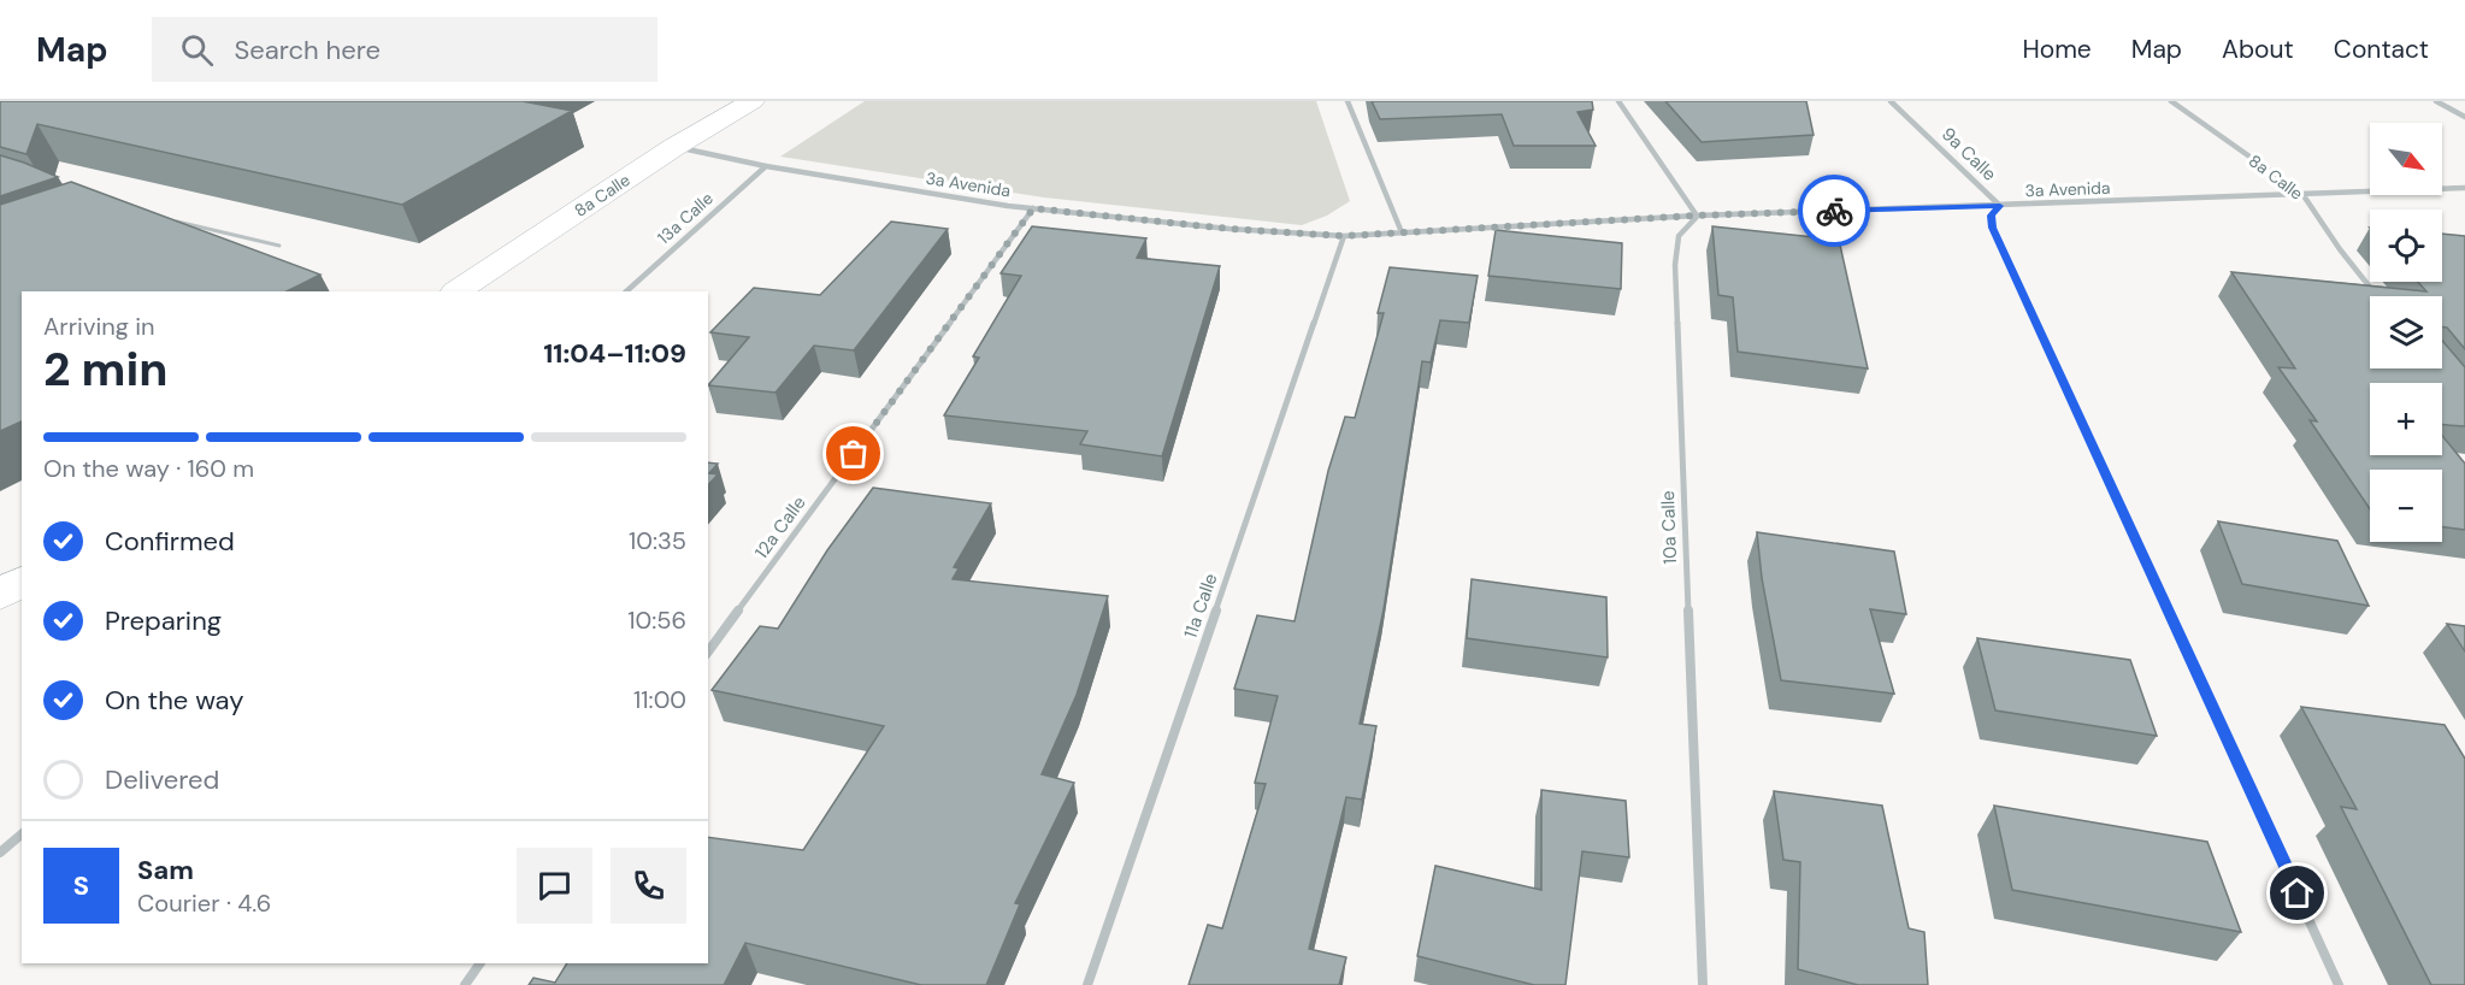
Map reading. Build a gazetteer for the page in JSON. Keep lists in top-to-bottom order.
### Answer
{
  "streets": {
    "street": [
      "9a Calle",
      "8a Calle",
      "3a Avenida",
      "13a Calle",
      "12a Calle",
      "10a Calle",
      "11a Calle"
    ]
  },
  "crossings": [
    ["9a Calle", "3a Avenida"],
    ["8a Calle", "3a Avenida"],
    ["3a Avenida", "13a Calle"],
    ["3a Avenida", "12a Calle"],
    ["3a Avenida", "10a Calle"],
    ["3a Avenida", "11a Calle"]
  ],
  "north": "bottom right",
  "page": {
    "header": "Map",
    "search": "Search here",
    "nav": [
      "Home",
      "Map",
      "About",
      "Contact"
    ],
    "map_buttons": ["+", "−"],
    "heading": ["2 min", "Arriving in", "11:04–11:09"],
    "panel": ["Sam", "Courier · 4.6"],
    "bar": "On the way · 160 m",
    "list": [
      ["Confirmed", "10:35"],
      ["Preparing", "10:56"],
      ["On the way", "11:00"],
      "Delivered"
    ],
    "round": "S"
  }
}
